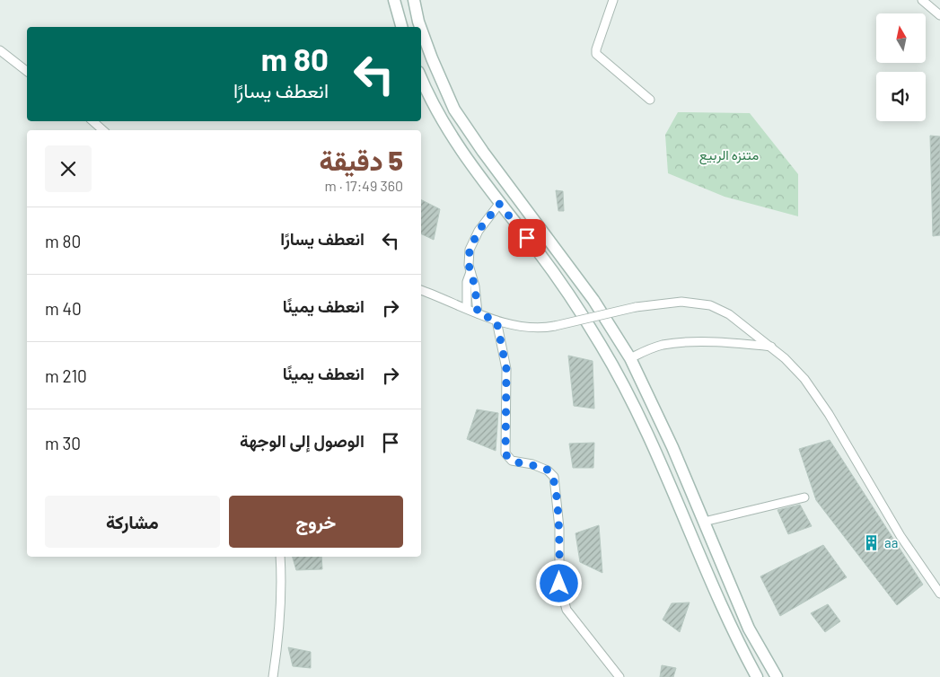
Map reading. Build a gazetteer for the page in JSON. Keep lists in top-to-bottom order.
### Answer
{
  "parks": ["متنزه الربيع"],
  "places": {
    "building": ["aa"]
  },
  "north": "top",
  "page": {
    "turn": ["80 m", "انعطف يسارًا"],
    "heading": ["5 دقيقة", "360 m · 17:49"],
    "list": [
      {
        "name": "انعطف يسارًا",
        "value": "80 m"
      },
      {
        "name": "انعطف يمينًا",
        "value": "40 m"
      },
      {
        "name": "انعطف يمينًا",
        "value": "210 m"
      },
      {
        "name": "الوصول إلى الوجهة",
        "value": "30 m"
      }
    ],
    "buttons": ["خروج", "مشاركة"]
  }
}
